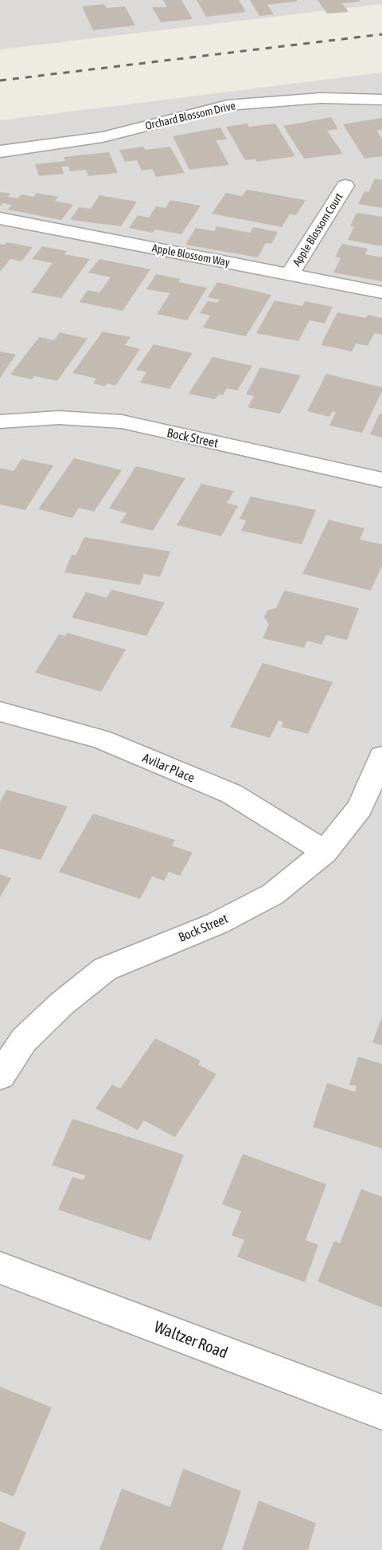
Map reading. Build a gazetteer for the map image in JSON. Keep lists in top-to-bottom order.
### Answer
{
  "streets": {
    "street": [
      "Orchard Blossom Drive",
      "Apple Blossom Court",
      "Apple Blossom Way",
      "Bock Street",
      "Avilar Place",
      "Waltzer Road"
    ]
  },
  "crossings": [
    ["Apple Blossom Court", "Apple Blossom Way"],
    ["Bock Street", "Avilar Place"]
  ]
}
